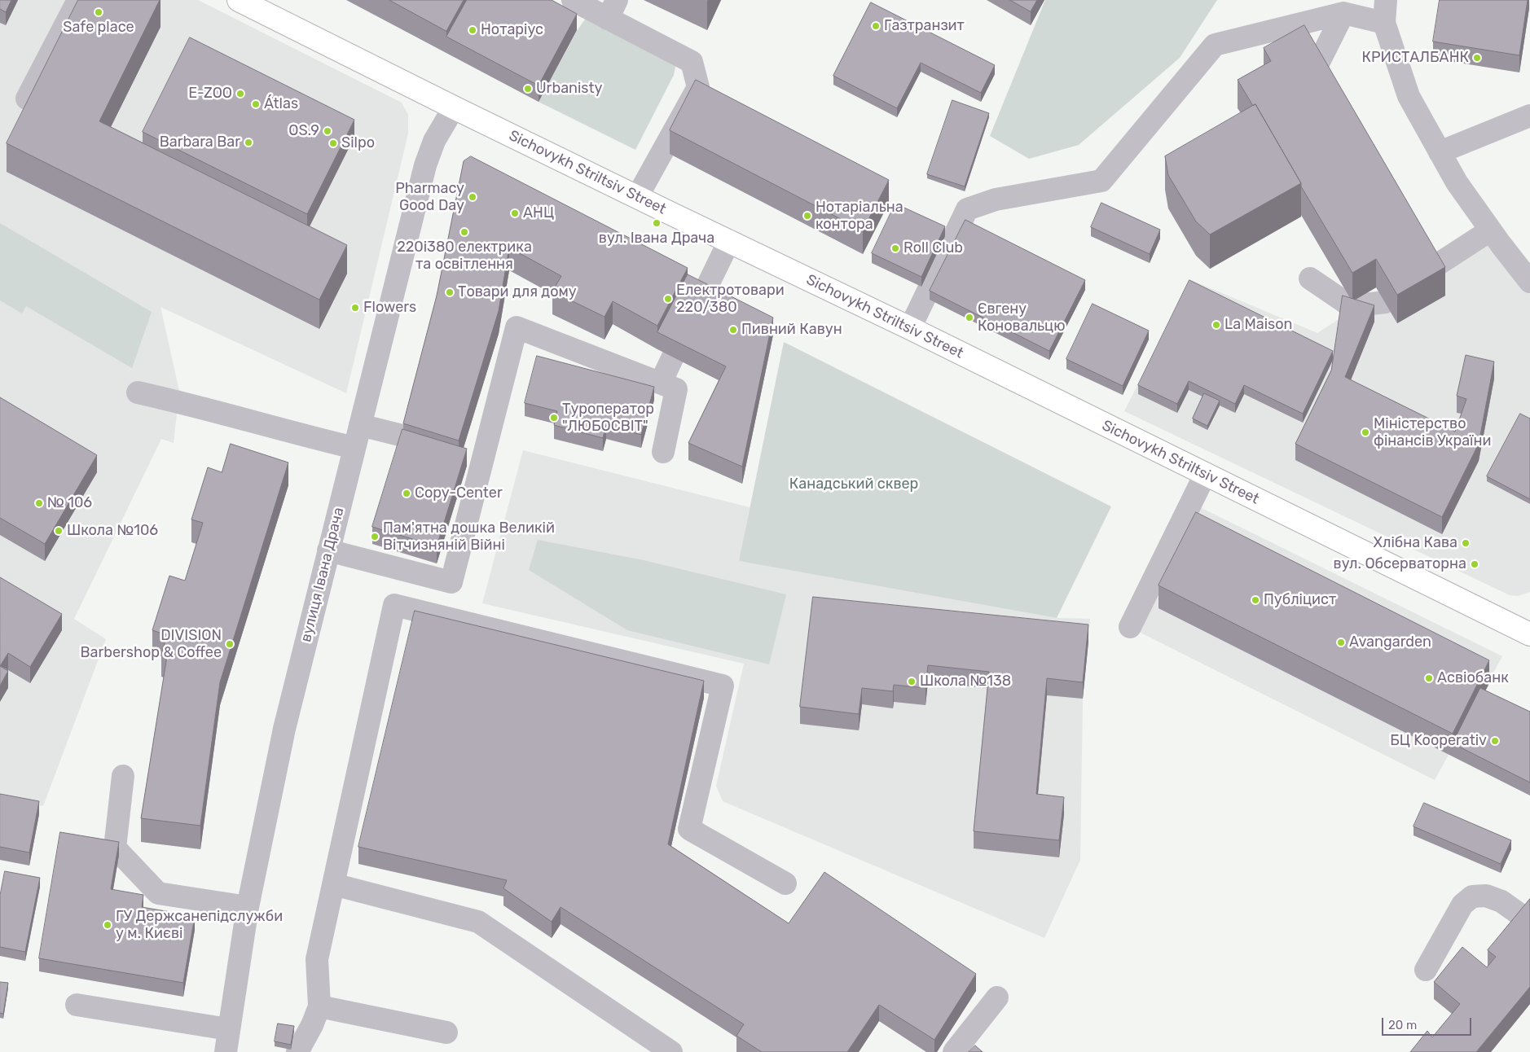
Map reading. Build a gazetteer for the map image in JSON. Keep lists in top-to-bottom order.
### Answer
{
  "streets": {
    "main road": ["Sichovykh Striltsiv Street"],
    "street": ["вулиця Івана Драча"]
  },
  "crossings": [
    ["Sichovykh Striltsiv Street", "вулиця Івана Драча"]
  ],
  "parks": ["Канадський сквер"],
  "places": [
    "Safe place",
    "Газтранзит",
    "Нотаріус",
    "КРИСТАЛБАНК",
    "Urbanisty",
    "E-ZOO",
    "Átlas",
    "OS.9",
    "Barbara Bar",
    "Silpo",
    "Pharmacy Good Day",
    "АНЦ",
    "Нотаріальна контора",
    "вул. Івана Драча",
    "220і380 електрика та освітлення",
    "Roll Club",
    "Товари для дому",
    "Електротовари 220/380",
    "Flowers",
    "Євгену Коновальцю",
    "La Maison",
    "Пивний Кавун",
    "Туроператор \"ЛЮБОСВІТ\"",
    "Міністерство фінансів України",
    "Copy-Center",
    "№ 106",
    "Школа №106",
    "Пам'ятна дошка Великій Вітчизняній Війні",
    "Хлібна Кава",
    "вул. Обсерваторна",
    "Публіцист",
    "Avangarden",
    "DIVISION Barbershop & Coffee",
    "Асвіобанк",
    "Школа №138",
    "БЦ Kooperativ",
    "ГУ Держсанепідслужби у м. Києві"
  ],
  "scale_bar": "20 m"
}
